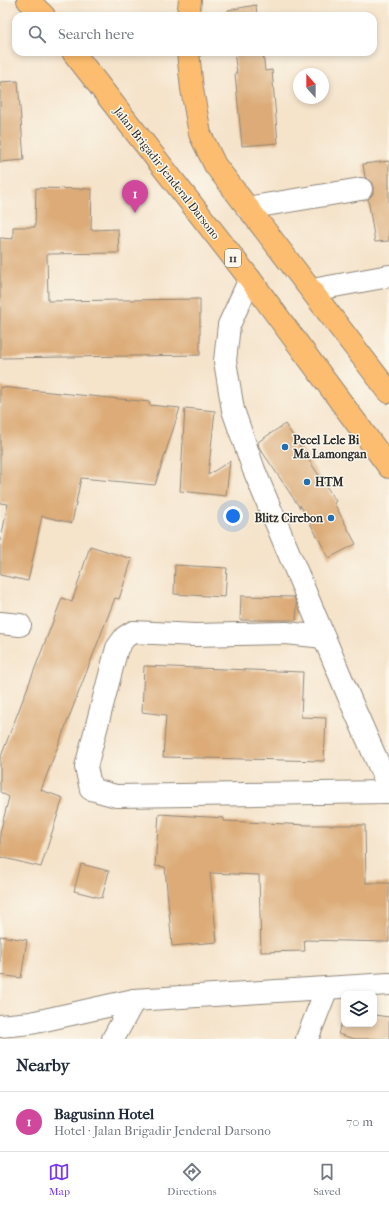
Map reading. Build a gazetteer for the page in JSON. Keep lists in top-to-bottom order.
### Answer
{
  "streets": {
    "highway": ["Jalan Brigadir Jenderal Darsono", "11"]
  },
  "places": ["Pecel Lele Bi Ma Lamongan", "HTM", "Blitz Cirebon"],
  "north": "top",
  "page": {
    "search": "Search here",
    "pins": "1",
    "heading": "Nearby",
    "list": [
      {
        "mark": "1",
        "name": "Bagusinn Hotel",
        "note": "Hotel · Jalan Brigadir Jenderal Darsono",
        "value": "70 m"
      }
    ],
    "nav": ["Map", "Directions", "Saved"]
  }
}
